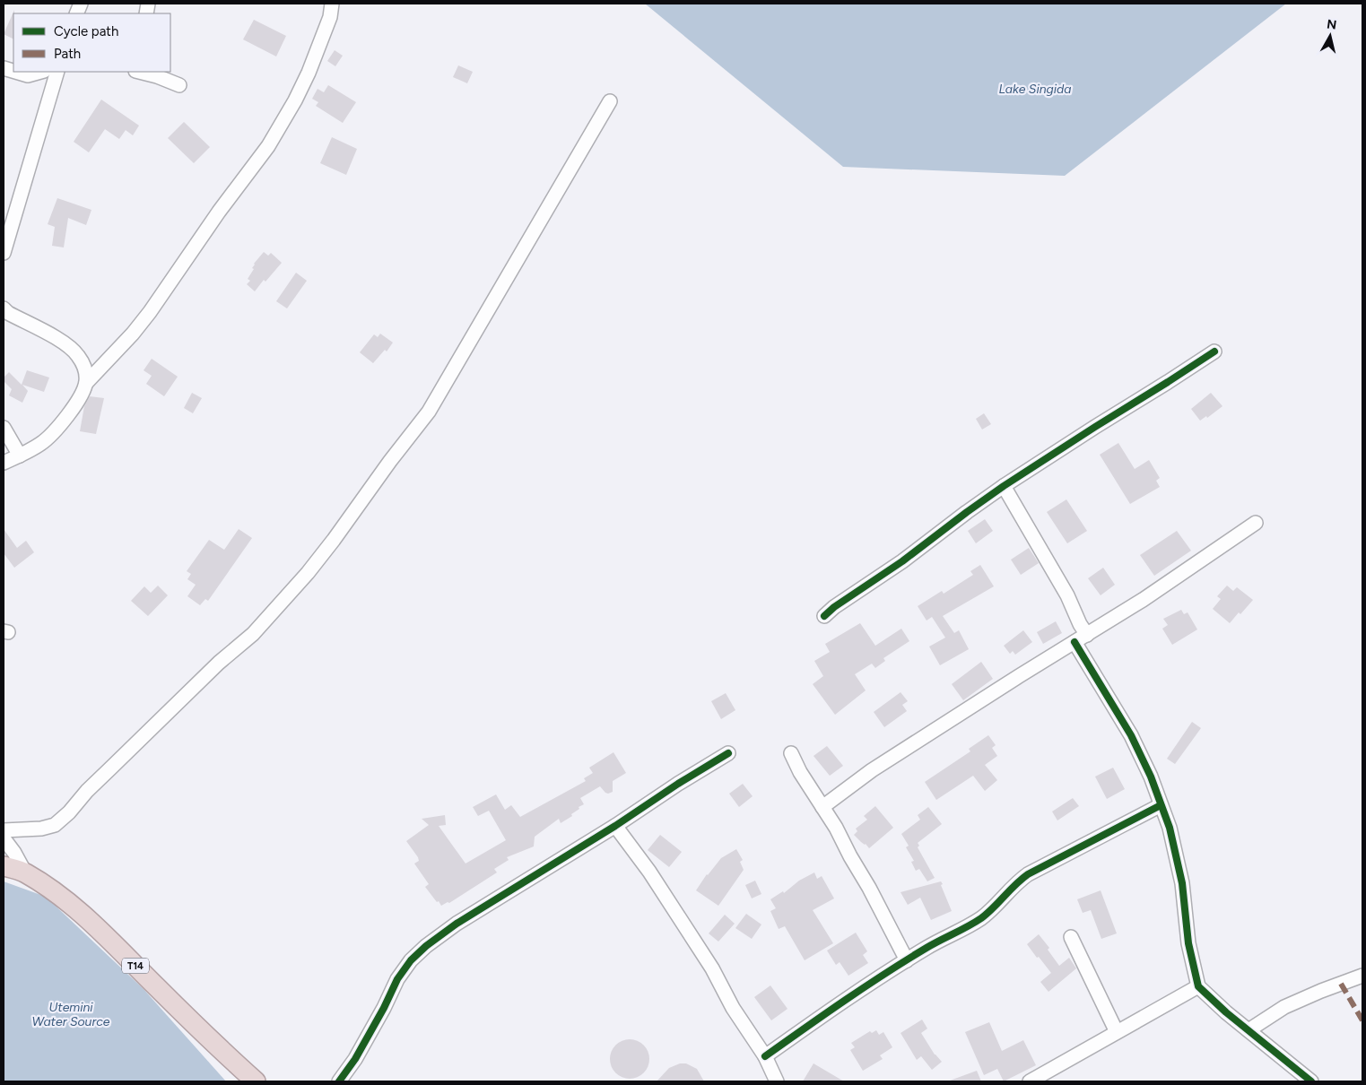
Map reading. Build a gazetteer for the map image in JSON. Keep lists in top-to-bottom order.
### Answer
{
  "streets": {
    "highway": ["T14"]
  },
  "water": ["Lake Singida", "Utemini Water Source"],
  "legend": ["Cycle path", "Path"],
  "north": "top"
}
